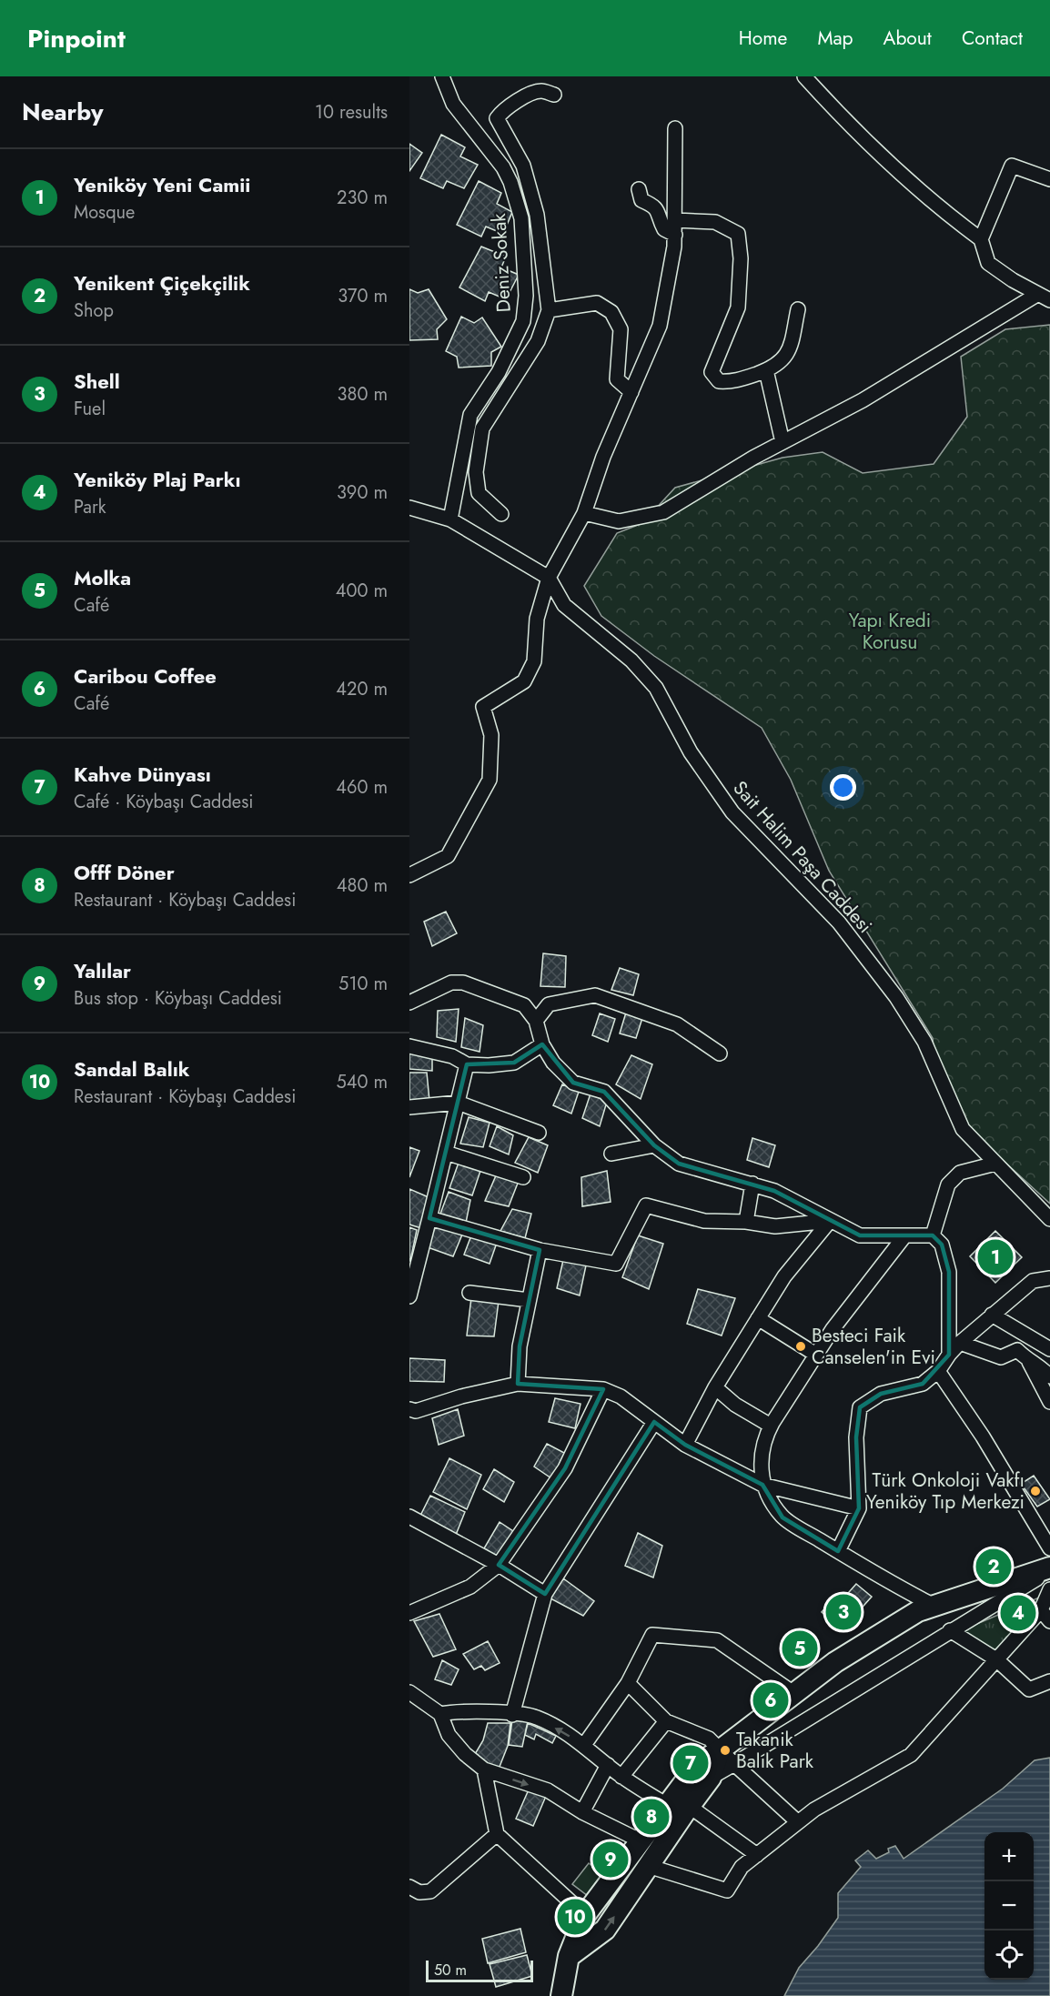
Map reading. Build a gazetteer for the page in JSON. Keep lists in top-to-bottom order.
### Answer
{
  "streets": {
    "street": ["Deniz Sokak", "Sait Halim Paşa Caddesi"]
  },
  "crossings": [
    ["Deniz Sokak", "Sait Halim Paşa Caddesi"]
  ],
  "parks": ["Yapı Kredi Korusu"],
  "places": ["Besteci Faik Canselen'in Evi", "Türk Onkoloji Vakfı Yeniköy Tıp Merkezi", "Takanik Balık Park"],
  "scale_bar": "50 m",
  "page": {
    "header": "Pinpoint",
    "nav": [
      "Home",
      "Map",
      "About",
      "Contact"
    ],
    "heading": ["Nearby", "10 results"],
    "list": [
      {
        "mark": "1",
        "name": "Yeniköy Yeni Camii",
        "note": "Mosque",
        "value": "230 m"
      },
      {
        "mark": "2",
        "name": "Yenikent Çiçekçilik",
        "note": "Shop",
        "value": "370 m"
      },
      {
        "mark": "3",
        "name": "Shell",
        "note": "Fuel",
        "value": "380 m"
      },
      {
        "mark": "4",
        "name": "Yeniköy Plaj Parkı",
        "note": "Park",
        "value": "390 m"
      },
      {
        "mark": "5",
        "name": "Molka",
        "note": "Café",
        "value": "400 m"
      },
      {
        "mark": "6",
        "name": "Caribou Coffee",
        "note": "Café",
        "value": "420 m"
      },
      {
        "mark": "7",
        "name": "Kahve Dünyası",
        "note": "Café · Köybaşı Caddesi",
        "value": "460 m"
      },
      {
        "mark": "8",
        "name": "Offf Döner",
        "note": "Restaurant · Köybaşı Caddesi",
        "value": "480 m"
      },
      {
        "mark": "9",
        "name": "Yalılar",
        "note": "Bus stop · Köybaşı Caddesi",
        "value": "510 m"
      },
      {
        "mark": "10",
        "name": "Sandal Balık",
        "note": "Restaurant · Köybaşı Caddesi",
        "value": "540 m"
      }
    ],
    "pins": [
      "1",
      "2",
      "3",
      "4",
      "5",
      "6",
      "7",
      "8",
      "9",
      "10"
    ],
    "map_buttons": ["+", "−"],
    "scale": "50 m"
  }
}
